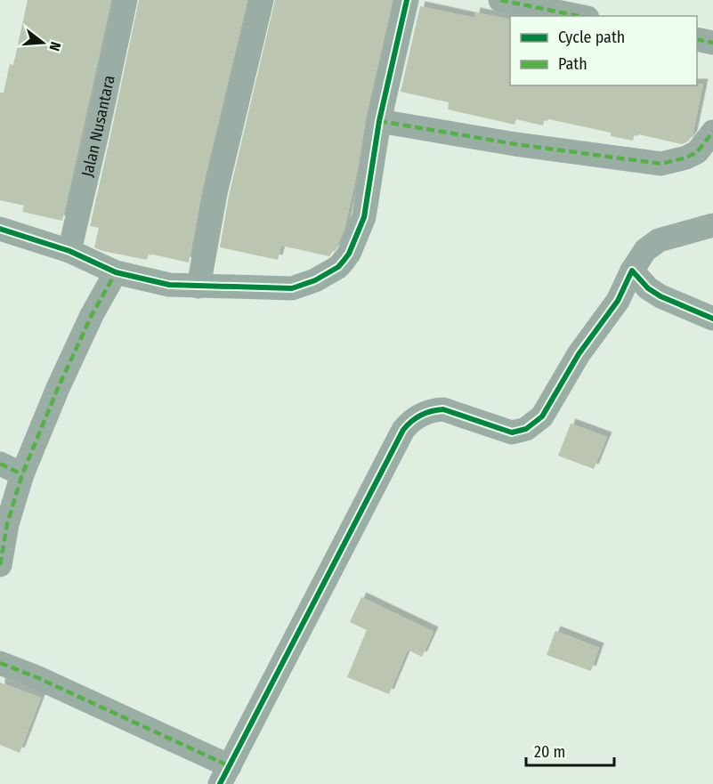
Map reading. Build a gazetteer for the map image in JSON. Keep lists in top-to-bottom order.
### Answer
{
  "streets": {
    "street": ["Jalan Nusantara"]
  },
  "legend": ["Cycle path", "Path"],
  "scale_bar": "20 m",
  "north": "right"
}
